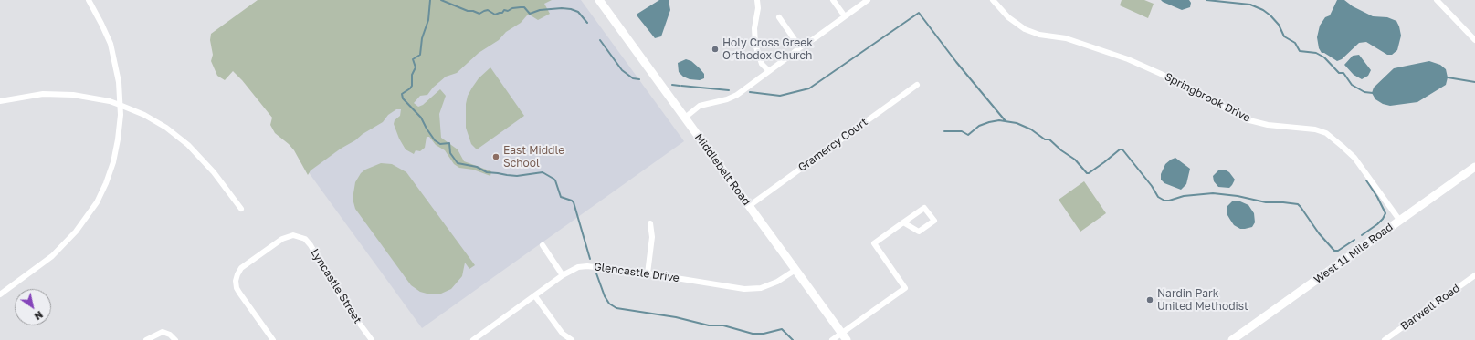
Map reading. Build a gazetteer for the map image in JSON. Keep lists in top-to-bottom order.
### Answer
{
  "streets": {
    "street": [
      "Springbrook Drive",
      "Gramercy Court",
      "Middlebelt Road",
      "West 11 Mile Road",
      "Glencastle Drive",
      "Lyncastle Street",
      "Barwell Road"
    ]
  },
  "crossings": [
    ["Springbrook Drive", "West 11 Mile Road"],
    ["Gramercy Court", "Middlebelt Road"],
    ["Middlebelt Road", "Glencastle Drive"]
  ],
  "places": ["Holy Cross Greek Orthodox Church", "East Middle School", "Nardin Park United Methodist"],
  "north": "bottom right"
}
